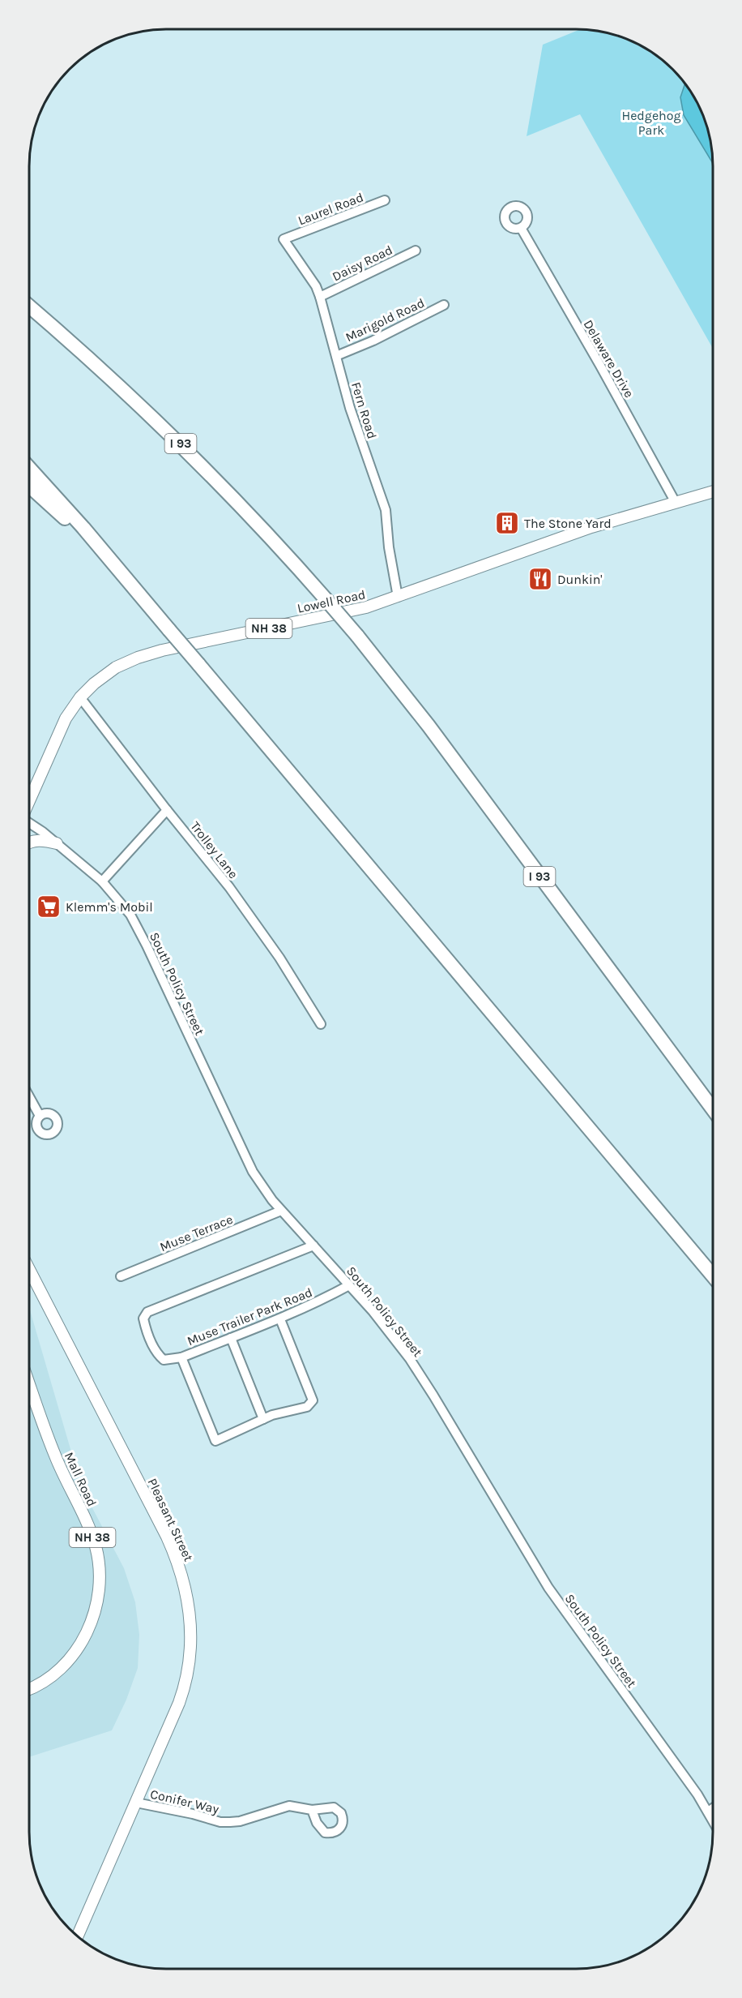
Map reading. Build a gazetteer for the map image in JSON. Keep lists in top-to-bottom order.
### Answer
{
  "streets": {
    "highway": ["I 93"],
    "main road": [
      "Lowell Road",
      "NH 38",
      "Mall Road",
      "Pleasant Street"
    ],
    "street": [
      "Laurel Road",
      "Daisy Road",
      "Marigold Road",
      "Delaware Drive",
      "Fern Road",
      "Trolley Lane",
      "South Policy Street",
      "Muse Terrace",
      "Muse Trailer Park Road",
      "Conifer Way"
    ]
  },
  "crossings": [
    ["Laurel Road", "Fern Road"],
    ["Daisy Road", "Fern Road"],
    ["Marigold Road", "Fern Road"],
    ["Delaware Drive", "Lowell Road"],
    ["Fern Road", "Lowell Road"],
    ["Lowell Road", "Trolley Lane"],
    ["South Policy Street", "Muse Terrace"],
    ["South Policy Street", "Muse Trailer Park Road"],
    ["Pleasant Street", "Conifer Way"]
  ],
  "parks": ["Hedgehog Park"],
  "places": {
    "building": ["The Stone Yard"],
    "restaurant": ["Dunkin'"],
    "supermarket": ["Klemm's Mobil"]
  }
}
